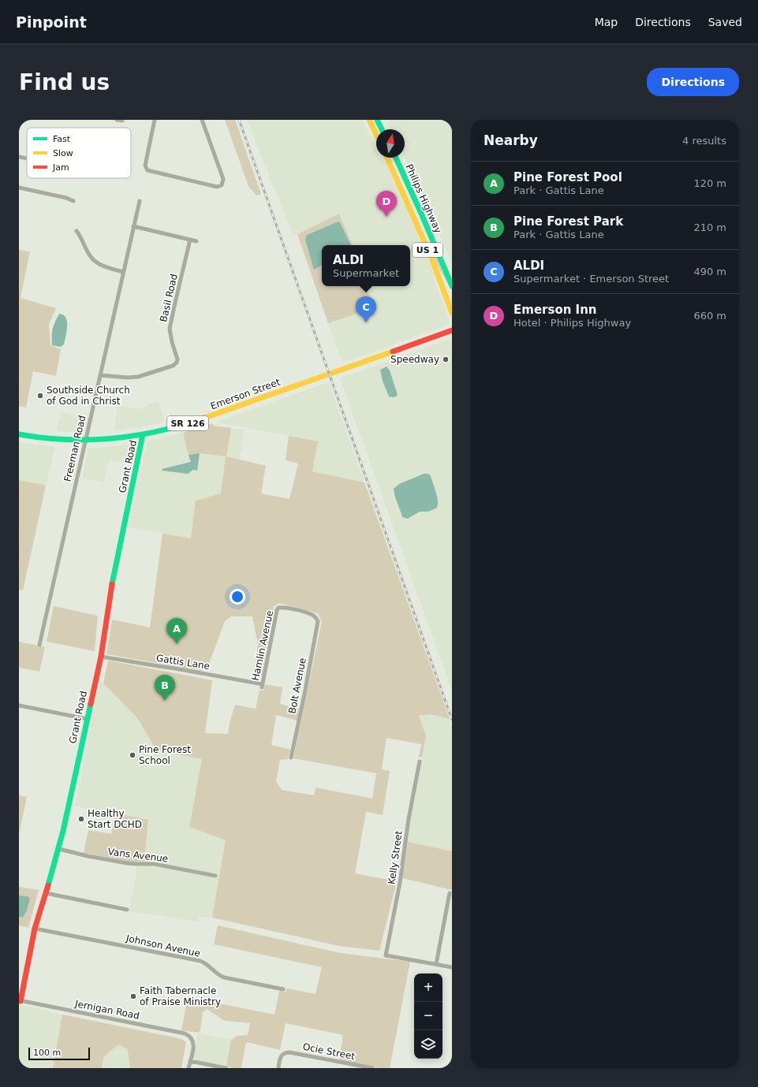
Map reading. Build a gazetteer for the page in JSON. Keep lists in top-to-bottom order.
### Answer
{
  "streets": {
    "main road": [
      "Philips Highway",
      "US 1",
      "Emerson Street",
      "SR 126",
      "Grant Road"
    ],
    "street": [
      "Basil Road",
      "Freeman Road",
      "Hamlin Avenue",
      "Gattis Lane",
      "Bolt Avenue",
      "Vans Avenue",
      "Kelly Street",
      "Johnson Avenue",
      "Jernigan Road",
      "Ocie Street"
    ]
  },
  "crossings": [
    ["Basil Road", "Freeman Road"],
    ["Emerson Street", "Freeman Road"],
    ["Emerson Street", "Grant Road"],
    ["Grant Road", "Gattis Lane"],
    ["Grant Road", "Vans Avenue"],
    ["Grant Road", "Johnson Avenue"],
    ["Grant Road", "Jernigan Road"],
    ["Hamlin Avenue", "Gattis Lane"],
    ["Hamlin Avenue", "Bolt Avenue"]
  ],
  "places": [
    "Speedway",
    "Southside Church of God in Christ",
    "Pine Forest School",
    "Healthy Start DCHD",
    "Faith Tabernacle of Praise Ministry"
  ],
  "legend": ["Fast", "Slow", "Jam"],
  "scale_bar": "100 m",
  "north": "top",
  "page": {
    "header": "Pinpoint",
    "nav": ["Map", "Directions", "Saved"],
    "buttons": "Directions",
    "title": "Find us",
    "heading": ["Nearby", "4 results"],
    "list": [
      {
        "mark": "A",
        "name": "Pine Forest Pool",
        "note": "Park · Gattis Lane",
        "value": "120 m"
      },
      {
        "mark": "B",
        "name": "Pine Forest Park",
        "note": "Park · Gattis Lane",
        "value": "210 m"
      },
      {
        "mark": "C",
        "name": "ALDI",
        "note": "Supermarket · Emerson Street",
        "value": "490 m"
      },
      {
        "mark": "D",
        "name": "Emerson Inn",
        "note": "Hotel · Philips Highway",
        "value": "660 m"
      }
    ],
    "pins": [
      "D",
      "C",
      "A",
      "B"
    ],
    "popup": ["ALDI", "Supermarket"],
    "map_buttons": ["+", "−"],
    "scale": "100 m"
  }
}
